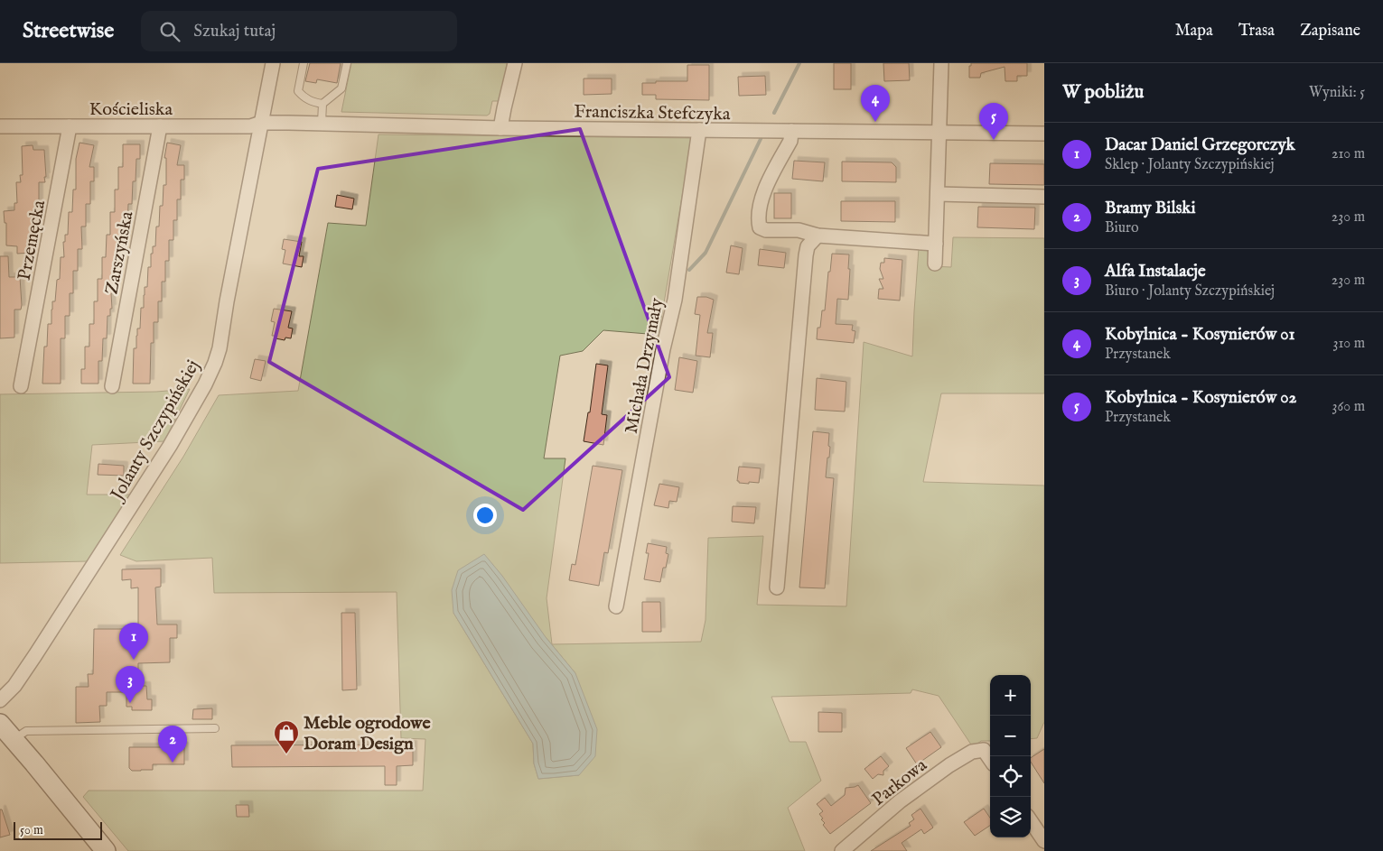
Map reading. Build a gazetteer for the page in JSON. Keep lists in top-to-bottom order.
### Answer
{
  "streets": {
    "street": [
      "Kościeliska",
      "Franciszka Stefczyka",
      "Przemęcka",
      "Zarszyńska",
      "Michała Drzymały",
      "Jolanty Szczypińskiej",
      "Parkowa"
    ]
  },
  "crossings": [
    ["Kościeliska", "Franciszka Stefczyka"],
    ["Kościeliska", "Przemęcka"],
    ["Kościeliska", "Zarszyńska"],
    ["Kościeliska", "Jolanty Szczypińskiej"],
    ["Franciszka Stefczyka", "Michała Drzymały"],
    ["Franciszka Stefczyka", "Jolanty Szczypińskiej"]
  ],
  "places": {
    "shop": ["Meble ogrodowe Doram Design"]
  },
  "scale_bar": "50 m",
  "page": {
    "header": "Streetwise",
    "search": "Szukaj tutaj",
    "nav": ["Mapa", "Trasa", "Zapisane"],
    "heading": ["W pobliżu", "Wyniki: 5"],
    "pins": [
      "4",
      "5",
      "1",
      "3",
      "2"
    ],
    "list": [
      {
        "mark": "1",
        "name": "Dacar Daniel Grzegorczyk",
        "note": "Sklep · Jolanty Szczypińskiej",
        "value": "210 m"
      },
      {
        "mark": "2",
        "name": "Bramy Bilski",
        "note": "Biuro",
        "value": "230 m"
      },
      {
        "mark": "3",
        "name": "Alfa Instalacje",
        "note": "Biuro · Jolanty Szczypińskiej",
        "value": "230 m"
      },
      {
        "mark": "4",
        "name": "Kobylnica - Kosynierów 01",
        "note": "Przystanek",
        "value": "310 m"
      },
      {
        "mark": "5",
        "name": "Kobylnica - Kosynierów 02",
        "note": "Przystanek",
        "value": "360 m"
      }
    ],
    "map_buttons": ["+", "−"],
    "scale": "50 m"
  }
}
